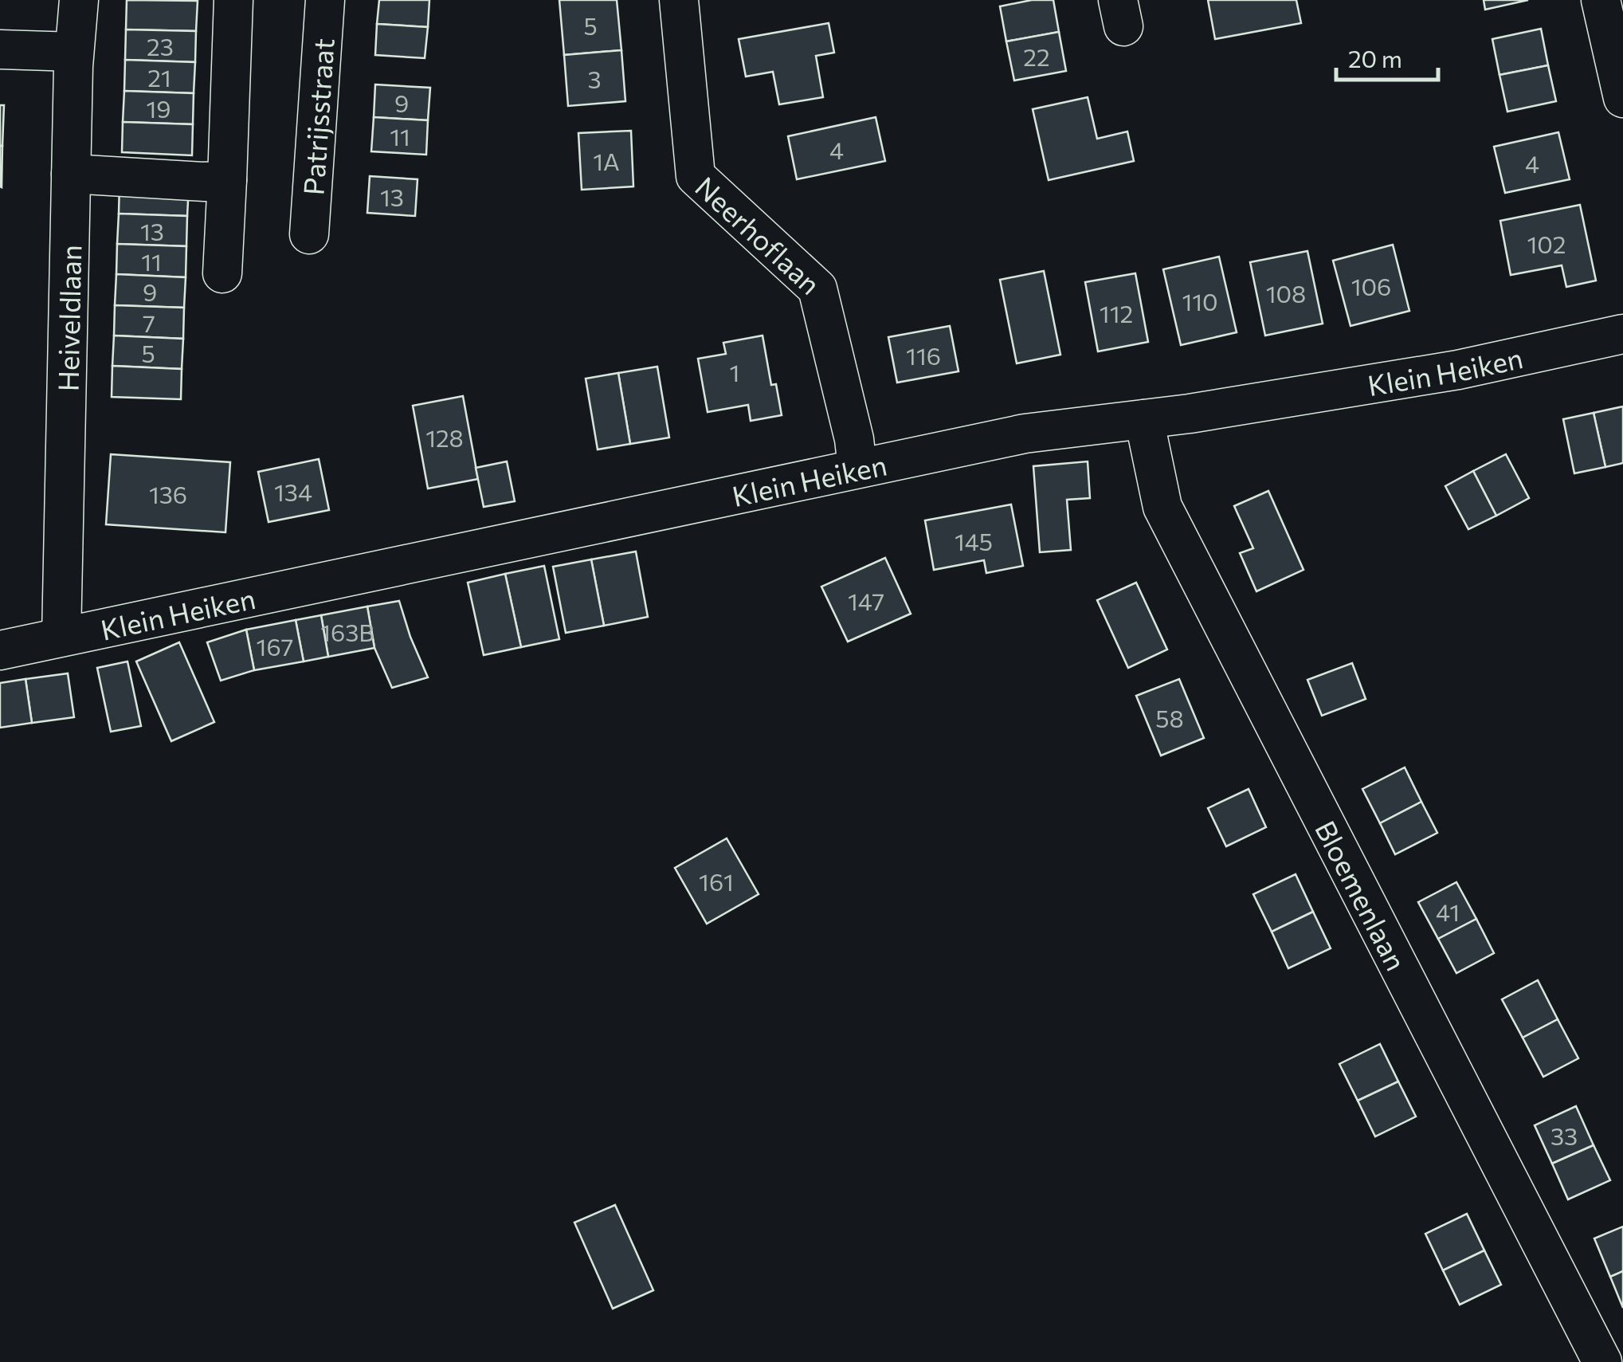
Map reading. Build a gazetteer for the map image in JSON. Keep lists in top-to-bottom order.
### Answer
{
  "streets": {
    "street": [
      "Patrijsstraat",
      "Neerhoflaan",
      "Heiveldlaan",
      "Klein Heiken",
      "Bloemenlaan"
    ]
  },
  "crossings": [
    ["Neerhoflaan", "Klein Heiken"],
    ["Heiveldlaan", "Klein Heiken"],
    ["Klein Heiken", "Bloemenlaan"]
  ],
  "house_numbers": [
    "5",
    "23",
    "22",
    "21",
    "3",
    "9",
    "19",
    "11",
    "4",
    "1A",
    "4",
    "13",
    "13",
    "102",
    "11",
    "106",
    "9",
    "108",
    "110",
    "112",
    "7",
    "5",
    "116",
    "1",
    "128",
    "134",
    "136",
    "145",
    "147",
    "163B",
    "167",
    "58",
    "161",
    "41",
    "33"
  ],
  "scale_bar": "20 m"
}
